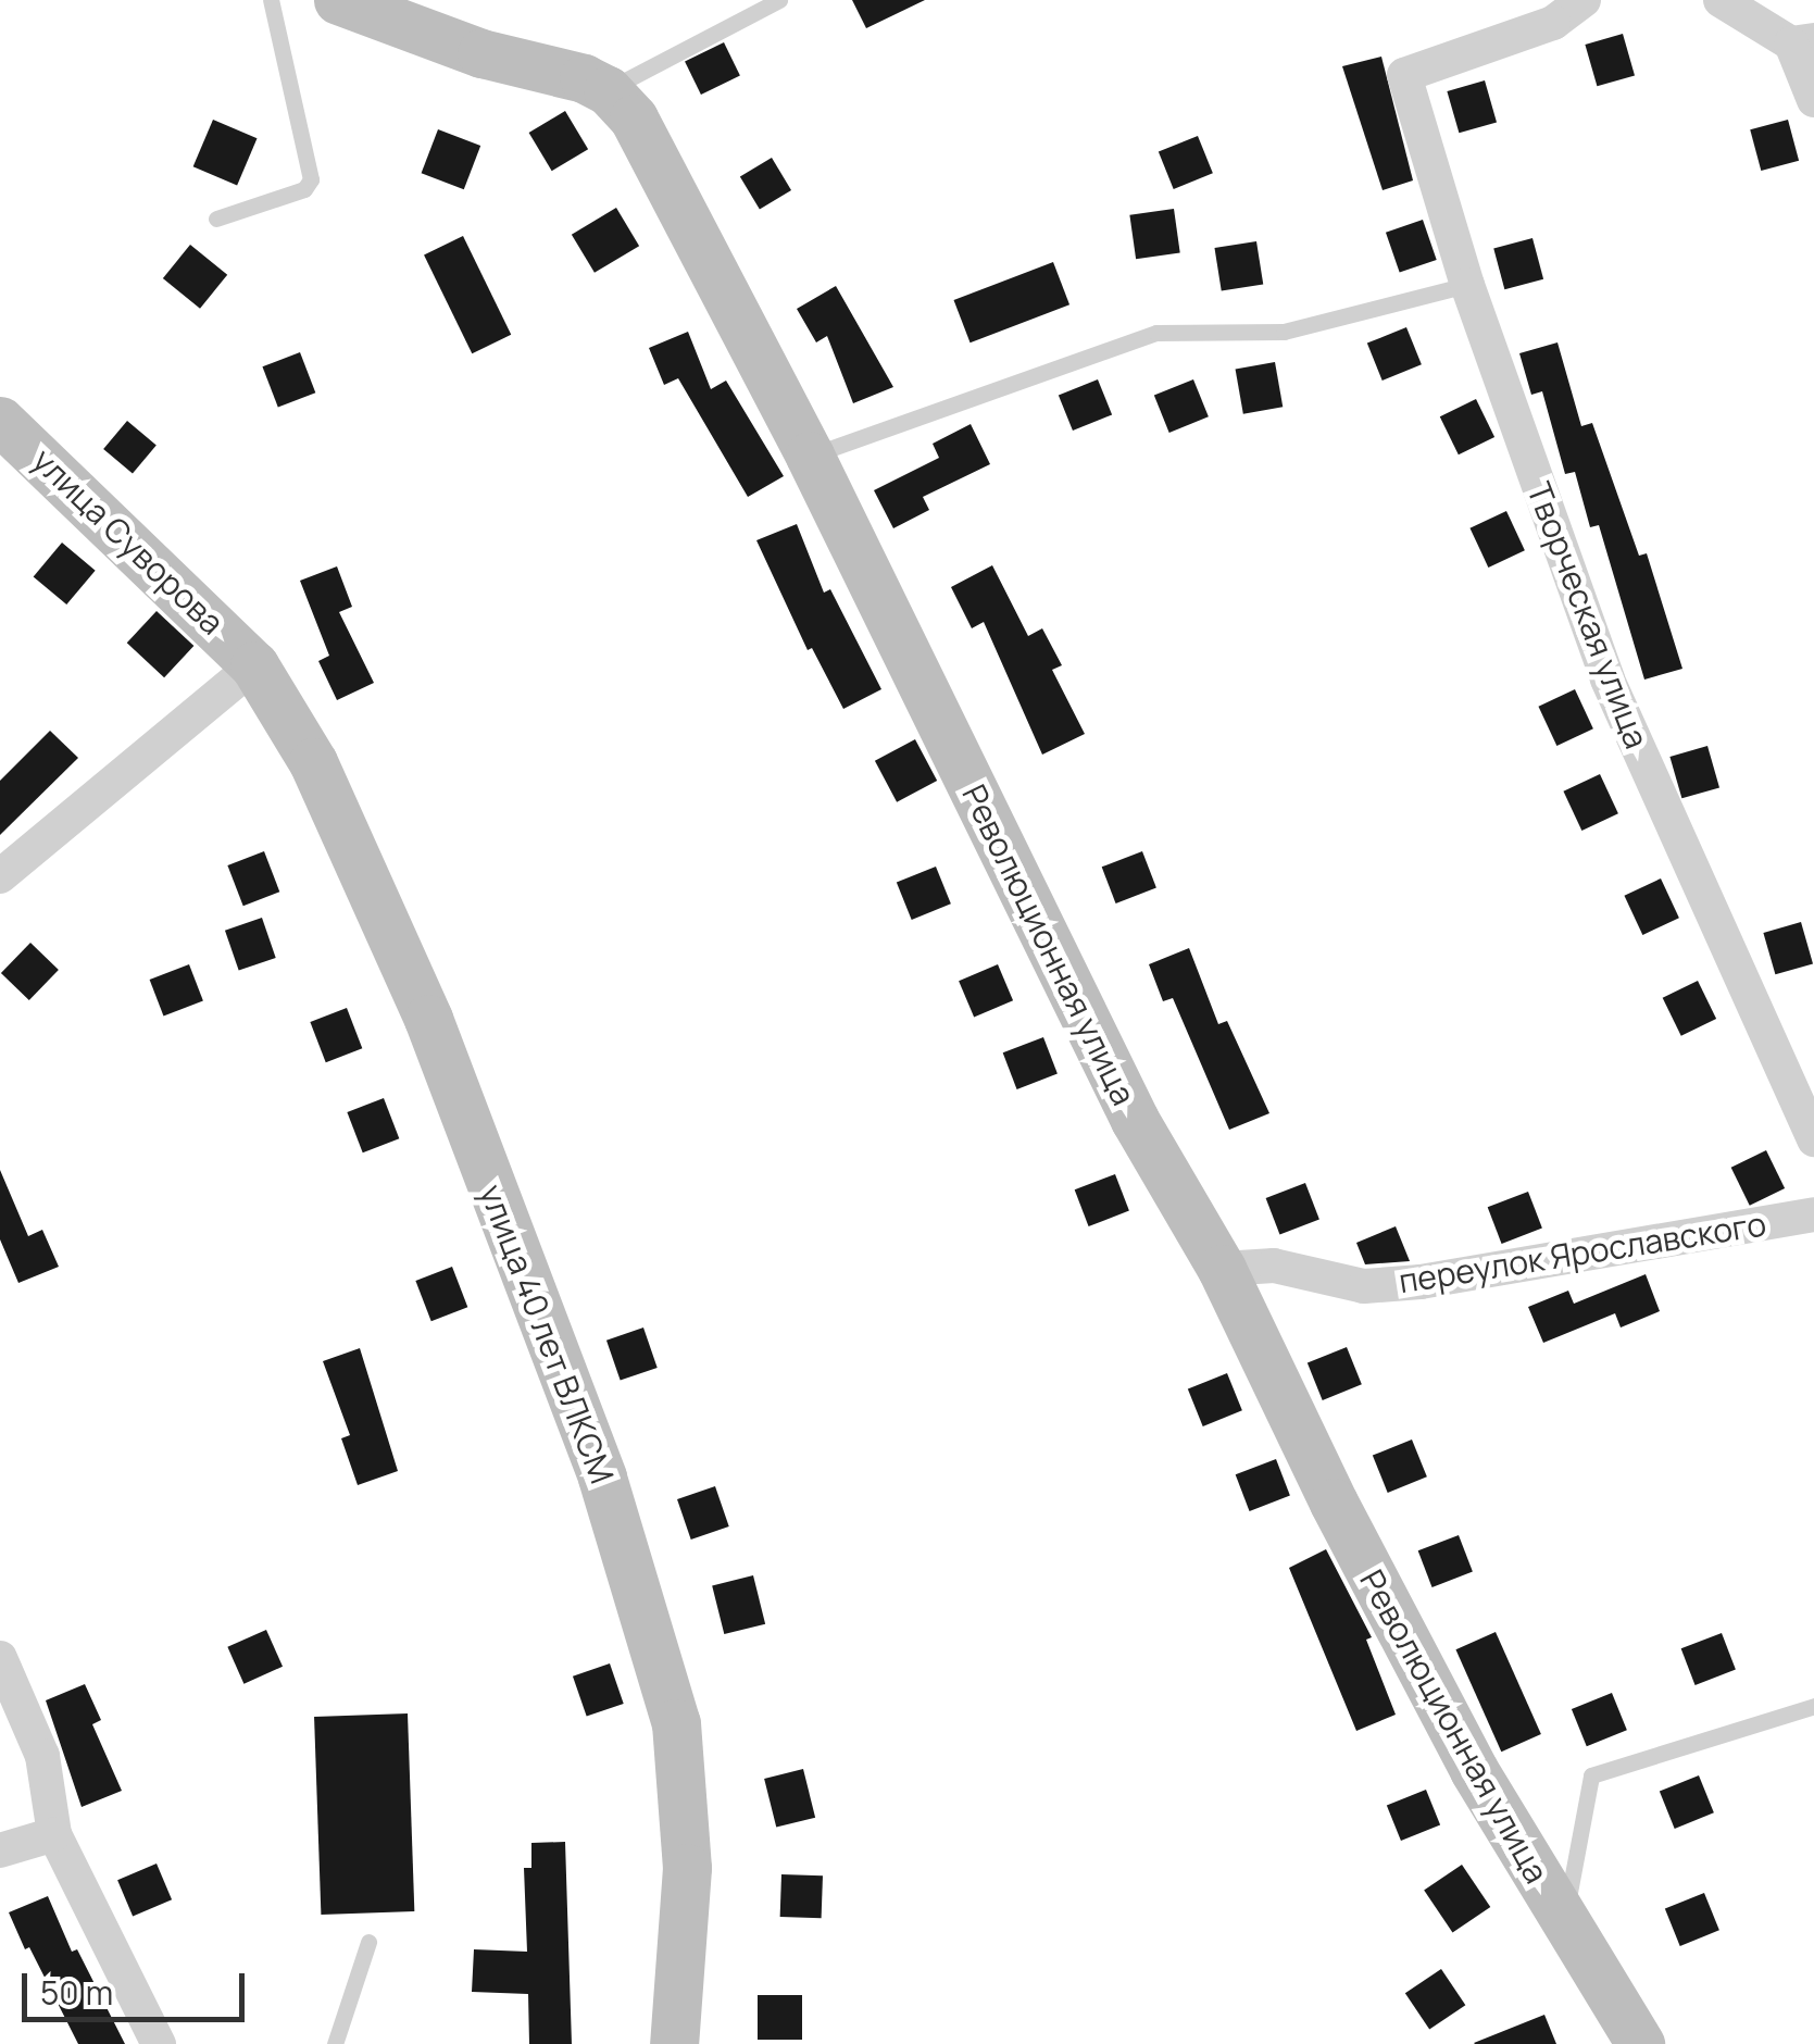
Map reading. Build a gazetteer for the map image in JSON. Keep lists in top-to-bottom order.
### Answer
{
  "streets": {
    "street": [
      "улица Суворова",
      "Творческая улица",
      "Революционная улица",
      "переулок Ярославского",
      "улица 40 лет ВЛКСМ"
    ]
  },
  "crossings": [
    ["улица Суворова", "улица 40 лет ВЛКСМ"],
    ["Революционная улица", "переулок Ярославского"]
  ],
  "scale_bar": "50 m"
}
